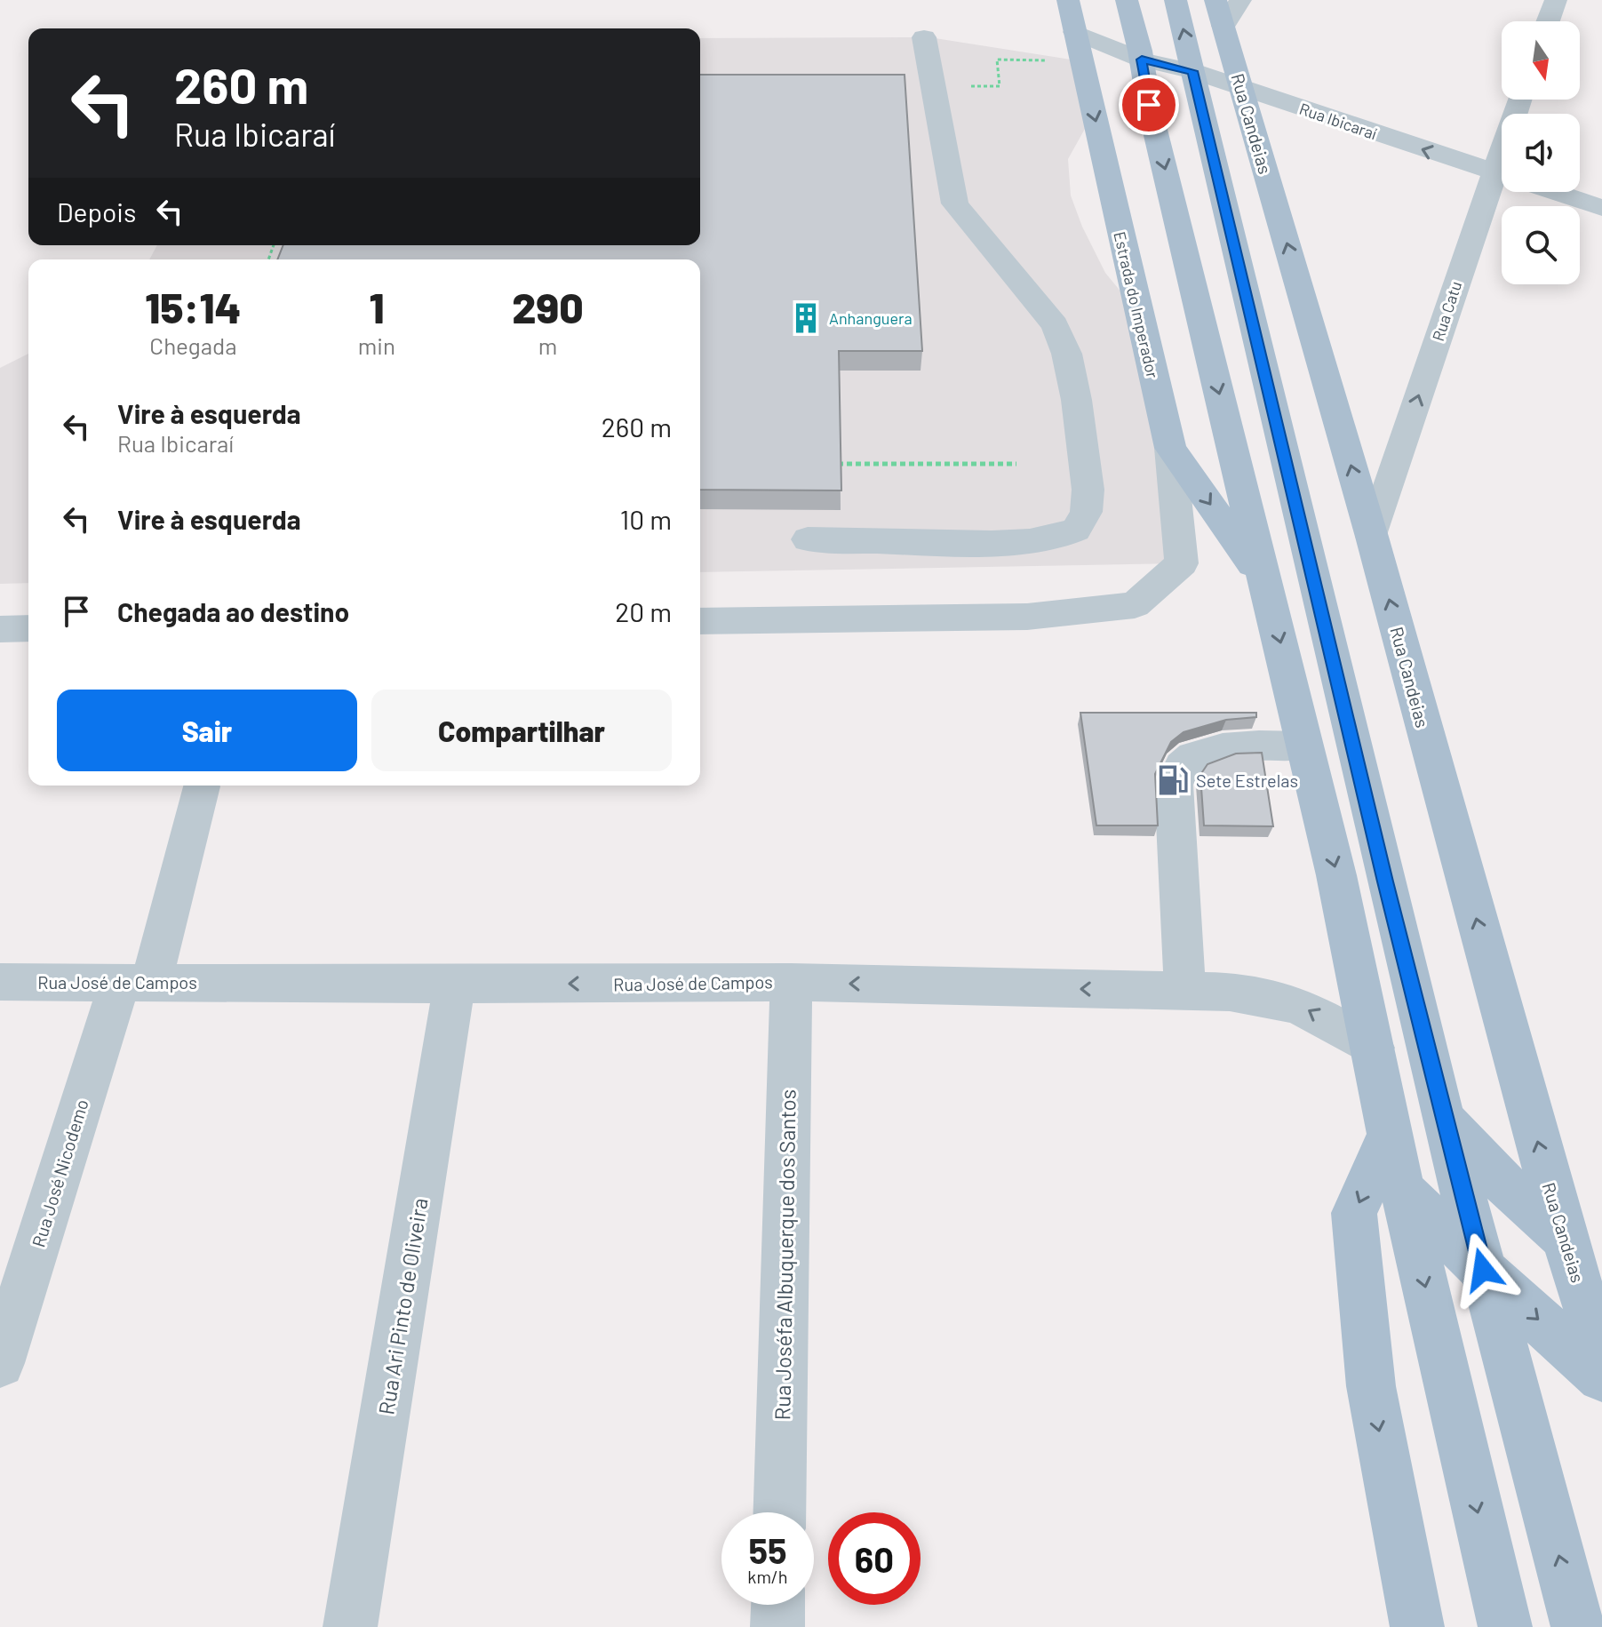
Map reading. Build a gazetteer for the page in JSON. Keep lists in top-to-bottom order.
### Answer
{
  "streets": {
    "main road": ["Rua Candeias", "Estrada do Imperador"],
    "street": [
      "Rua Ibicaraí",
      "Rua Catu",
      "Rua José de Campos",
      "Rua José Nicodemo",
      "Rua Joséfa Albuquerque dos Santos",
      "Rua Ari Pinto de Oliveira"
    ]
  },
  "crossings": [
    ["Rua Ibicaraí", "Rua Candeias"],
    ["Rua Ibicaraí", "Estrada do Imperador"],
    ["Rua Ibicaraí", "Rua Catu"],
    ["Rua Candeias", "Rua Catu"],
    ["Rua José de Campos", "Rua José Nicodemo"],
    ["Rua José de Campos", "Rua Joséfa Albuquerque dos Santos"],
    ["Rua José de Campos", "Rua Ari Pinto de Oliveira"]
  ],
  "one_way": ["Rua Ibicaraí", "Rua Catu", "Rua José de Campos"],
  "places": {
    "building": ["Anhanguera"],
    "fuel station": ["Sete Estrelas"]
  },
  "north": "bottom",
  "page": {
    "turn": ["260 m", "Rua Ibicaraí"],
    "then": "Depois",
    "eta": [
      "15:14",
      "Chegada",
      "1",
      "min",
      "290",
      "m"
    ],
    "list": [
      {
        "name": "Vire à esquerda",
        "note": "Rua Ibicaraí",
        "value": "260 m"
      },
      {
        "name": "Vire à esquerda",
        "value": "10 m"
      },
      {
        "name": "Chegada ao destino",
        "value": "20 m"
      }
    ],
    "buttons": ["Sair", "Compartilhar"],
    "speed": "55 km/h",
    "limit": "60"
  }
}
